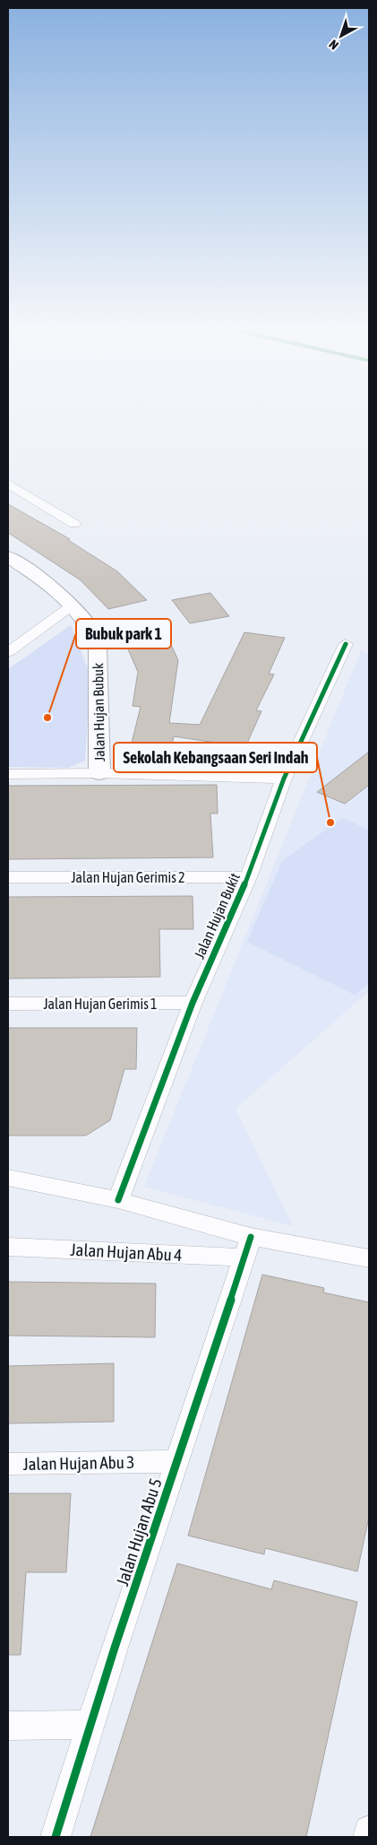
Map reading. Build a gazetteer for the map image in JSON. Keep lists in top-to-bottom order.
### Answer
{
  "streets": {
    "street": [
      "Jalan Hujan Bubuk",
      "Jalan Hujan Gerimis 2",
      "Jalan Hujan Bukit",
      "Jalan Hujan Gerimis 1",
      "Jalan Hujan Abu 4",
      "Jalan Hujan Abu 3",
      "Jalan Hujan Abu 5"
    ]
  },
  "crossings": [
    ["Jalan Hujan Gerimis 2", "Jalan Hujan Bukit"],
    ["Jalan Hujan Bukit", "Jalan Hujan Gerimis 1"],
    ["Jalan Hujan Abu 4", "Jalan Hujan Abu 5"],
    ["Jalan Hujan Abu 3", "Jalan Hujan Abu 5"]
  ],
  "places": ["Bubuk park 1", "Sekolah Kebangsaan Seri Indah"],
  "north": "bottom left"
}
